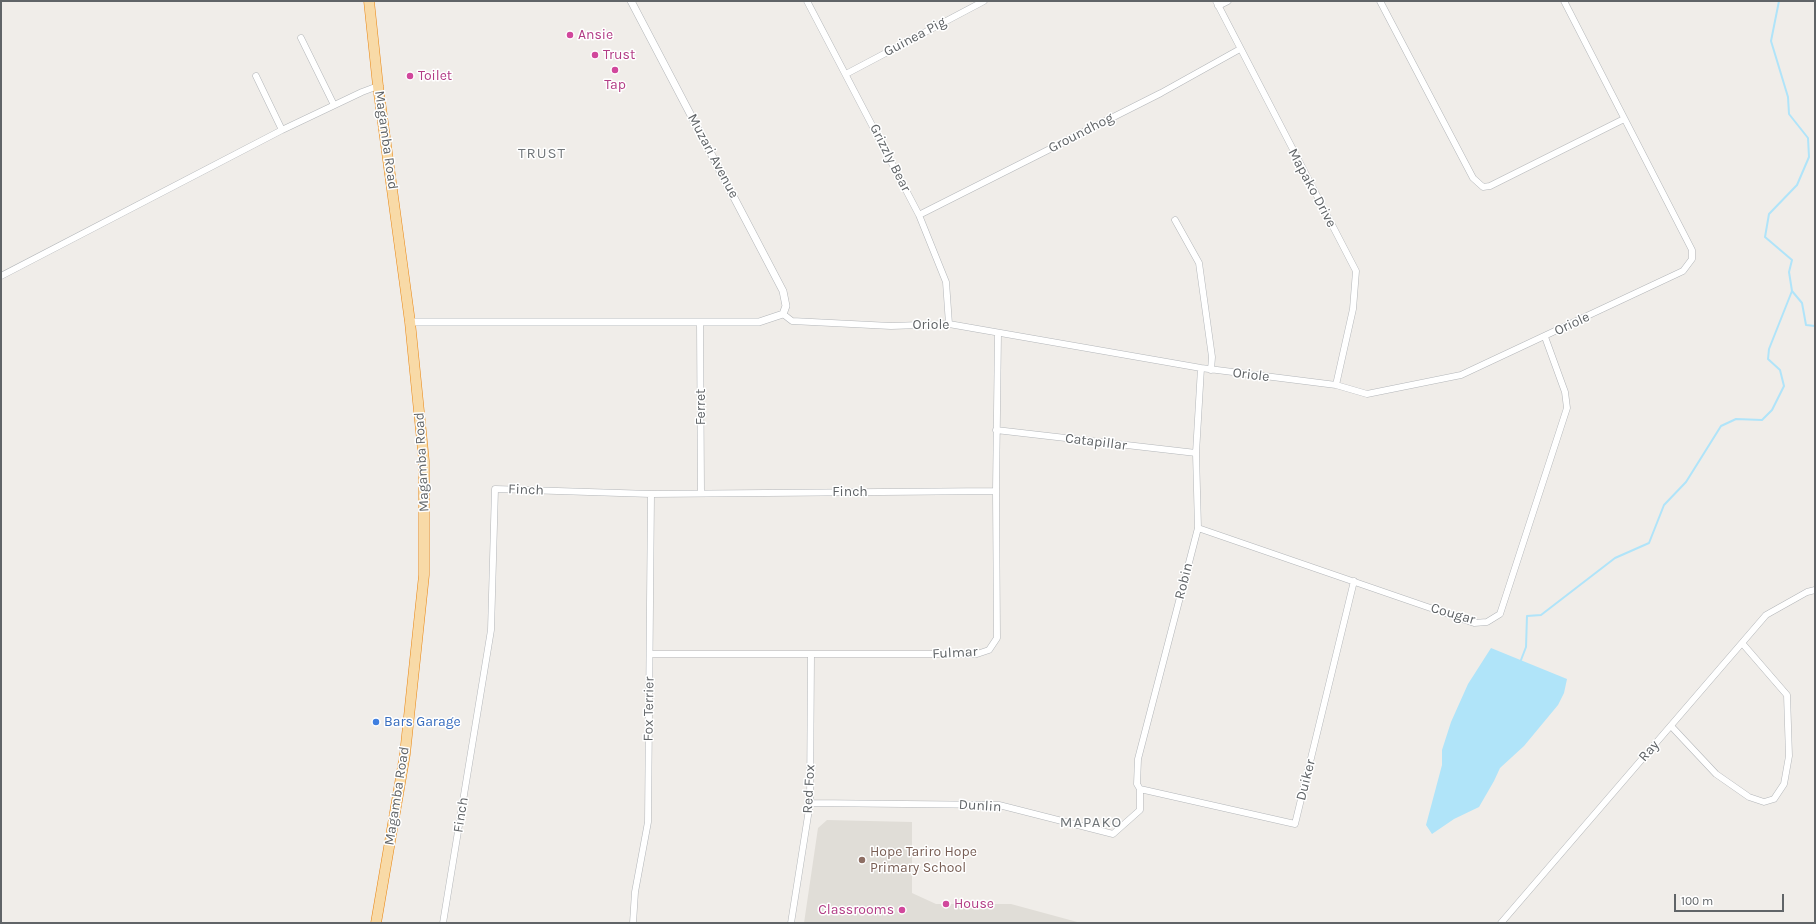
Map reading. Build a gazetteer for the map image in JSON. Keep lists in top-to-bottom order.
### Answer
{
  "streets": {
    "highway": ["Magamba Road"],
    "street": [
      "Guinea Pig",
      "Groundhog",
      "Muzari Avenue",
      "Grizzly Bear",
      "Mapako Drive",
      "Oriole",
      "Ferret",
      "Catapillar",
      "Finch",
      "Robin",
      "Cougar",
      "Fulmar",
      "Fox Terrier",
      "Ray",
      "Duiker",
      "Red Fox",
      "Dunlin"
    ]
  },
  "crossings": [
    ["Guinea Pig", "Grizzly Bear"],
    ["Groundhog", "Grizzly Bear"],
    ["Groundhog", "Mapako Drive"],
    ["Muzari Avenue", "Oriole"],
    ["Grizzly Bear", "Oriole"],
    ["Mapako Drive", "Oriole"],
    ["Oriole", "Robin"],
    ["Oriole", "Cougar"],
    ["Oriole", "Fulmar"],
    ["Ferret", "Finch"],
    ["Catapillar", "Robin"],
    ["Catapillar", "Fulmar"],
    ["Finch", "Fulmar"],
    ["Finch", "Fox Terrier"],
    ["Robin", "Cougar"],
    ["Robin", "Duiker"],
    ["Robin", "Dunlin"],
    ["Cougar", "Duiker"],
    ["Fulmar", "Fox Terrier"],
    ["Fulmar", "Red Fox"],
    ["Duiker", "Dunlin"],
    ["Red Fox", "Dunlin"]
  ],
  "districts": ["TRUST", "MAPAKO"],
  "places": [
    "Ansie",
    "Trust",
    "Tap",
    "Toilet",
    "Bars Garage",
    "Hope Tariro Hope Primary School",
    "House",
    "Classrooms"
  ],
  "scale_bar": "100 m"
}
